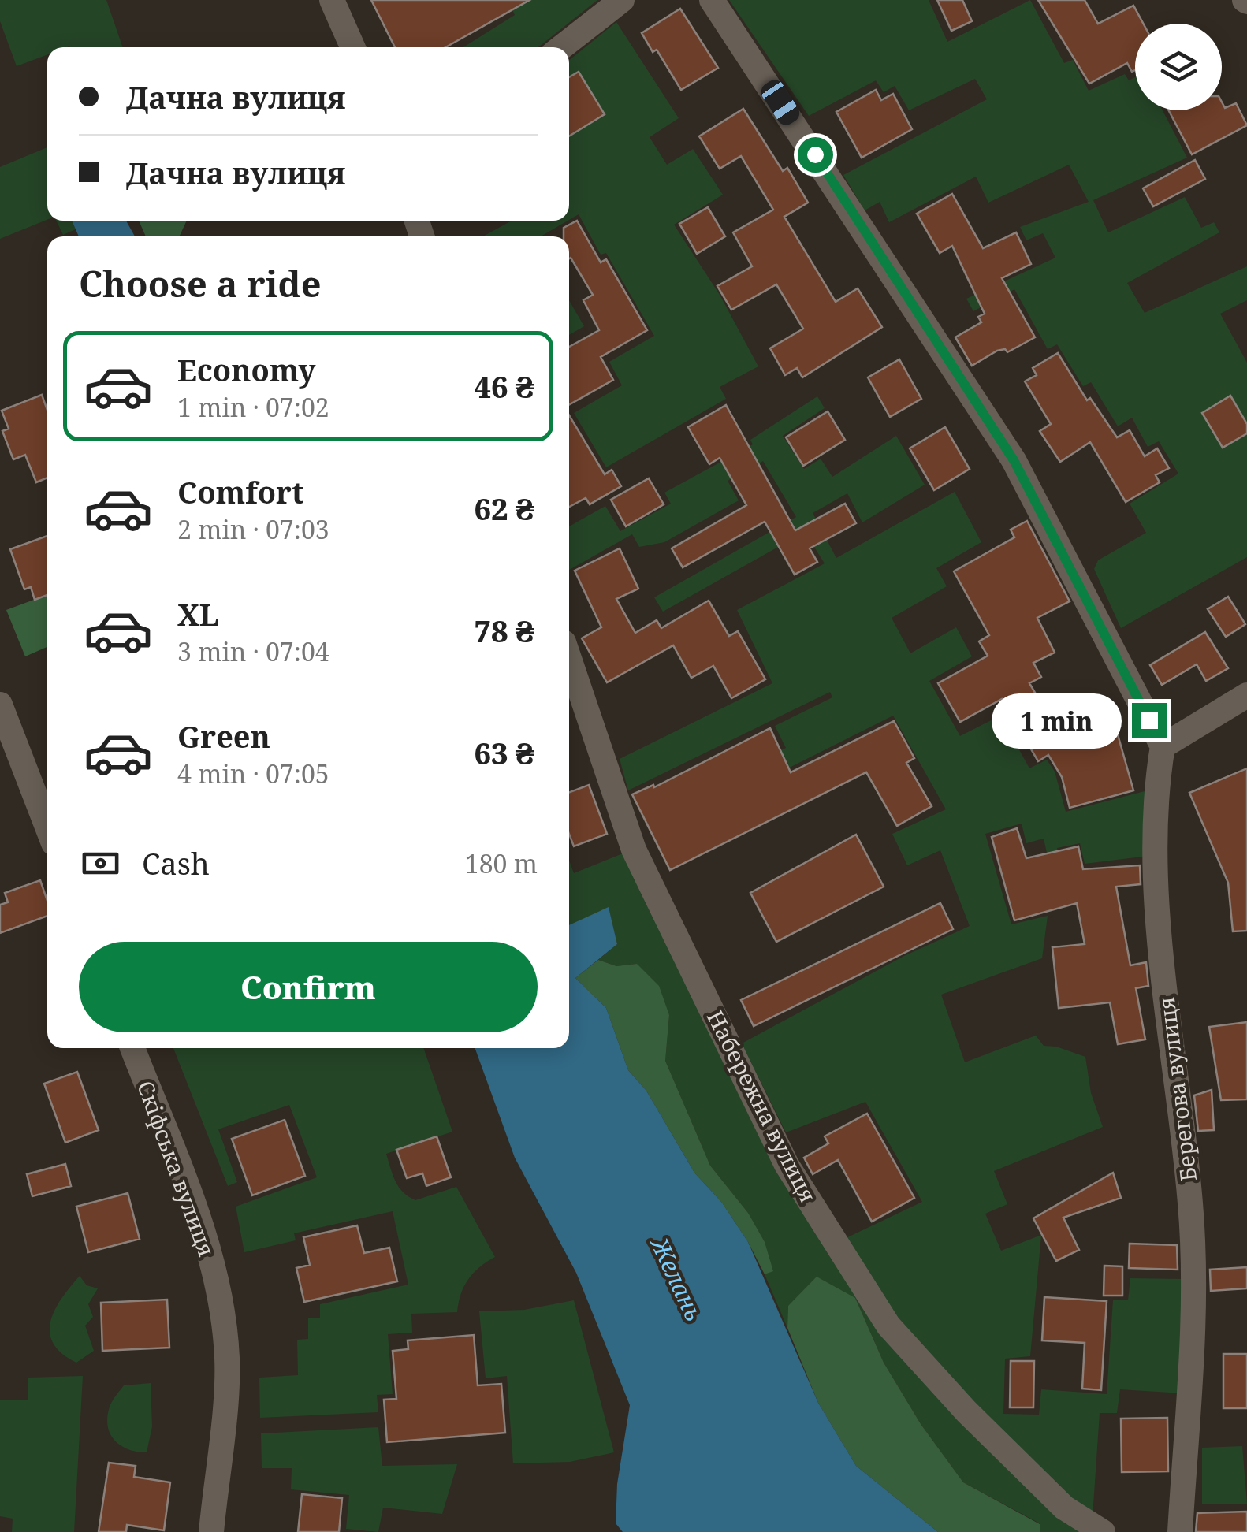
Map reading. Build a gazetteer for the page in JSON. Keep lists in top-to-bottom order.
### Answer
{
  "streets": {
    "street": ["Берегова вулиця", "Набережна вулиця", "Скіфська вулиця"]
  },
  "water": ["Желань"],
  "page": {
    "banner": ["Дачна вулиця", "Дачна вулиця"],
    "heading": "Choose a ride",
    "list": [
      {
        "name": "Economy",
        "note": "1 min · 07:02",
        "value": "46 ₴"
      },
      {
        "name": "Comfort",
        "note": "2 min · 07:03",
        "value": "62 ₴"
      },
      {
        "name": "XL",
        "note": "3 min · 07:04",
        "value": "78 ₴"
      },
      {
        "name": "Green",
        "note": "4 min · 07:05",
        "value": "63 ₴"
      }
    ],
    "bubble": "1 min",
    "pay": ["Cash", "180 m"],
    "buttons": "Confirm"
  }
}
